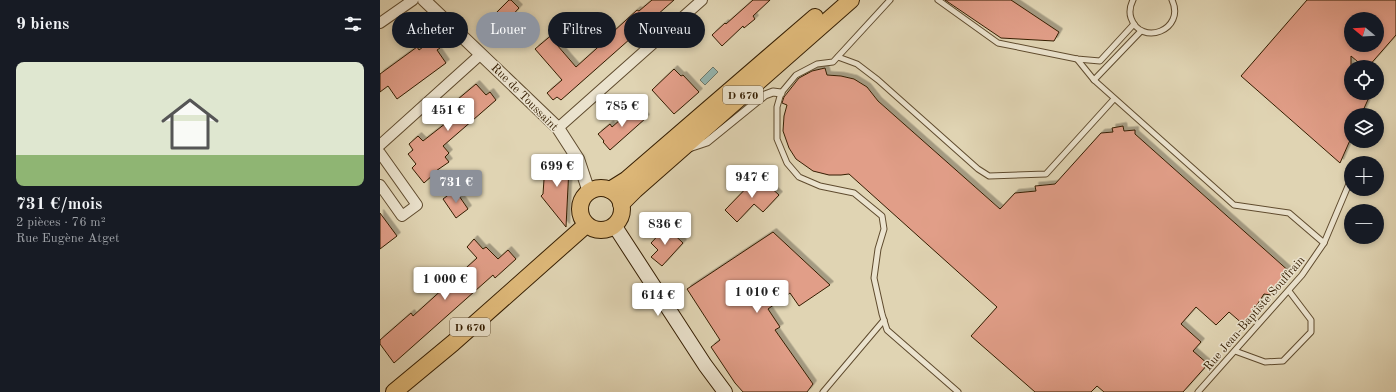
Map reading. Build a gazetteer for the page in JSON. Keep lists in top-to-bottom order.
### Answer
{
  "streets": {
    "main road": ["D 670"],
    "street": ["Rue de Toussaint"],
    "lane": ["Rue Jean-Baptiste Souffrain"]
  },
  "crossings": [
    ["D 670", "Rue de Toussaint"]
  ],
  "north": "left",
  "page": {
    "heading": "9 biens",
    "map_buttons": ["+", "−"],
    "chip": [
      "Acheter",
      "Louer",
      "Filtres",
      "Nouveau"
    ],
    "list": [
      {
        "name": "731 €/mois",
        "note": "2 pièces · 76 m² · Rue Eugène Atget"
      }
    ],
    "price": [
      "785 €",
      "451 €",
      "699 €",
      "947 €",
      "731 €",
      "836 €",
      "1 000 €",
      "1 010 €",
      "614 €"
    ]
  }
}
